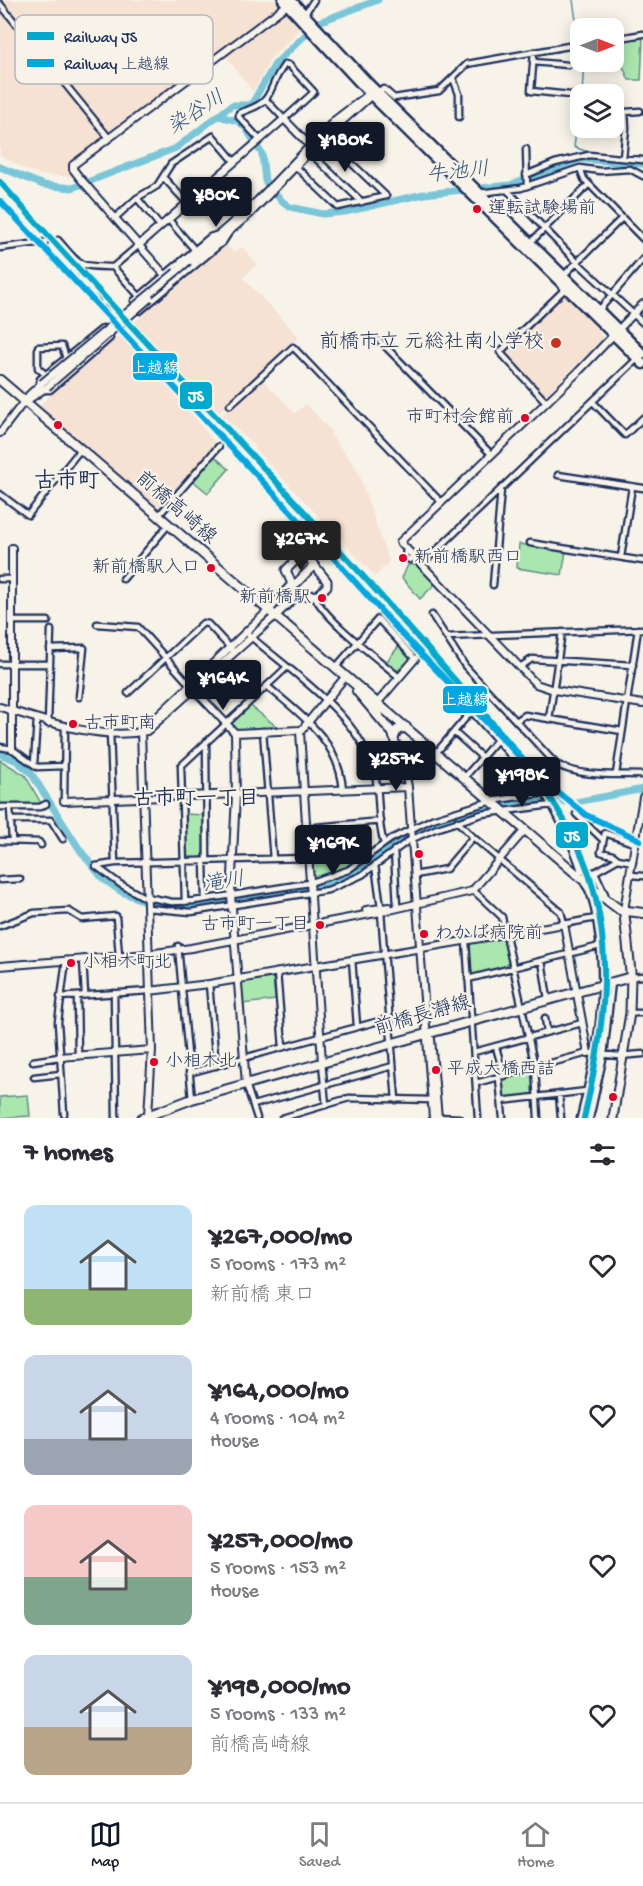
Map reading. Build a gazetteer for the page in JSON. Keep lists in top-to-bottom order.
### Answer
{
  "streets": {
    "main road": ["前橋高崎線", "前橋長瀞線"]
  },
  "districts": ["古市町", "古市町一丁目"],
  "water": ["染谷川", "牛池川", "滝川"],
  "places": [
    "運転試験場前",
    "前橋市立 元総社南小学校",
    "市町村会館前",
    "新前橋駅西口",
    "新前橋駅入口",
    "新前橋駅",
    "古市町南",
    "古市町一丁目",
    "わかば病院前",
    "小相木町北",
    "小相木北",
    "平成大橋西詰"
  ],
  "lines": ["rail line JS", "rail line 上越線"],
  "legend": ["Railway JS", "Railway 上越線"],
  "north": "right",
  "page": {
    "price": [
      "¥180K",
      "¥80K",
      "¥267K",
      "¥164K",
      "¥257K",
      "¥198K",
      "¥169K"
    ],
    "heading": "7 homes",
    "list": [
      {
        "name": "¥267,000/mo",
        "note": "5 rooms · 173 m² · 新前橋 東口"
      },
      {
        "name": "¥164,000/mo",
        "note": "4 rooms · 104 m² · House"
      },
      {
        "name": "¥257,000/mo",
        "note": "5 rooms · 153 m² · House"
      },
      {
        "name": "¥198,000/mo",
        "note": "5 rooms · 133 m² · 前橋高崎線"
      }
    ],
    "tabs": ["Map", "Saved", "Home"]
  }
}
